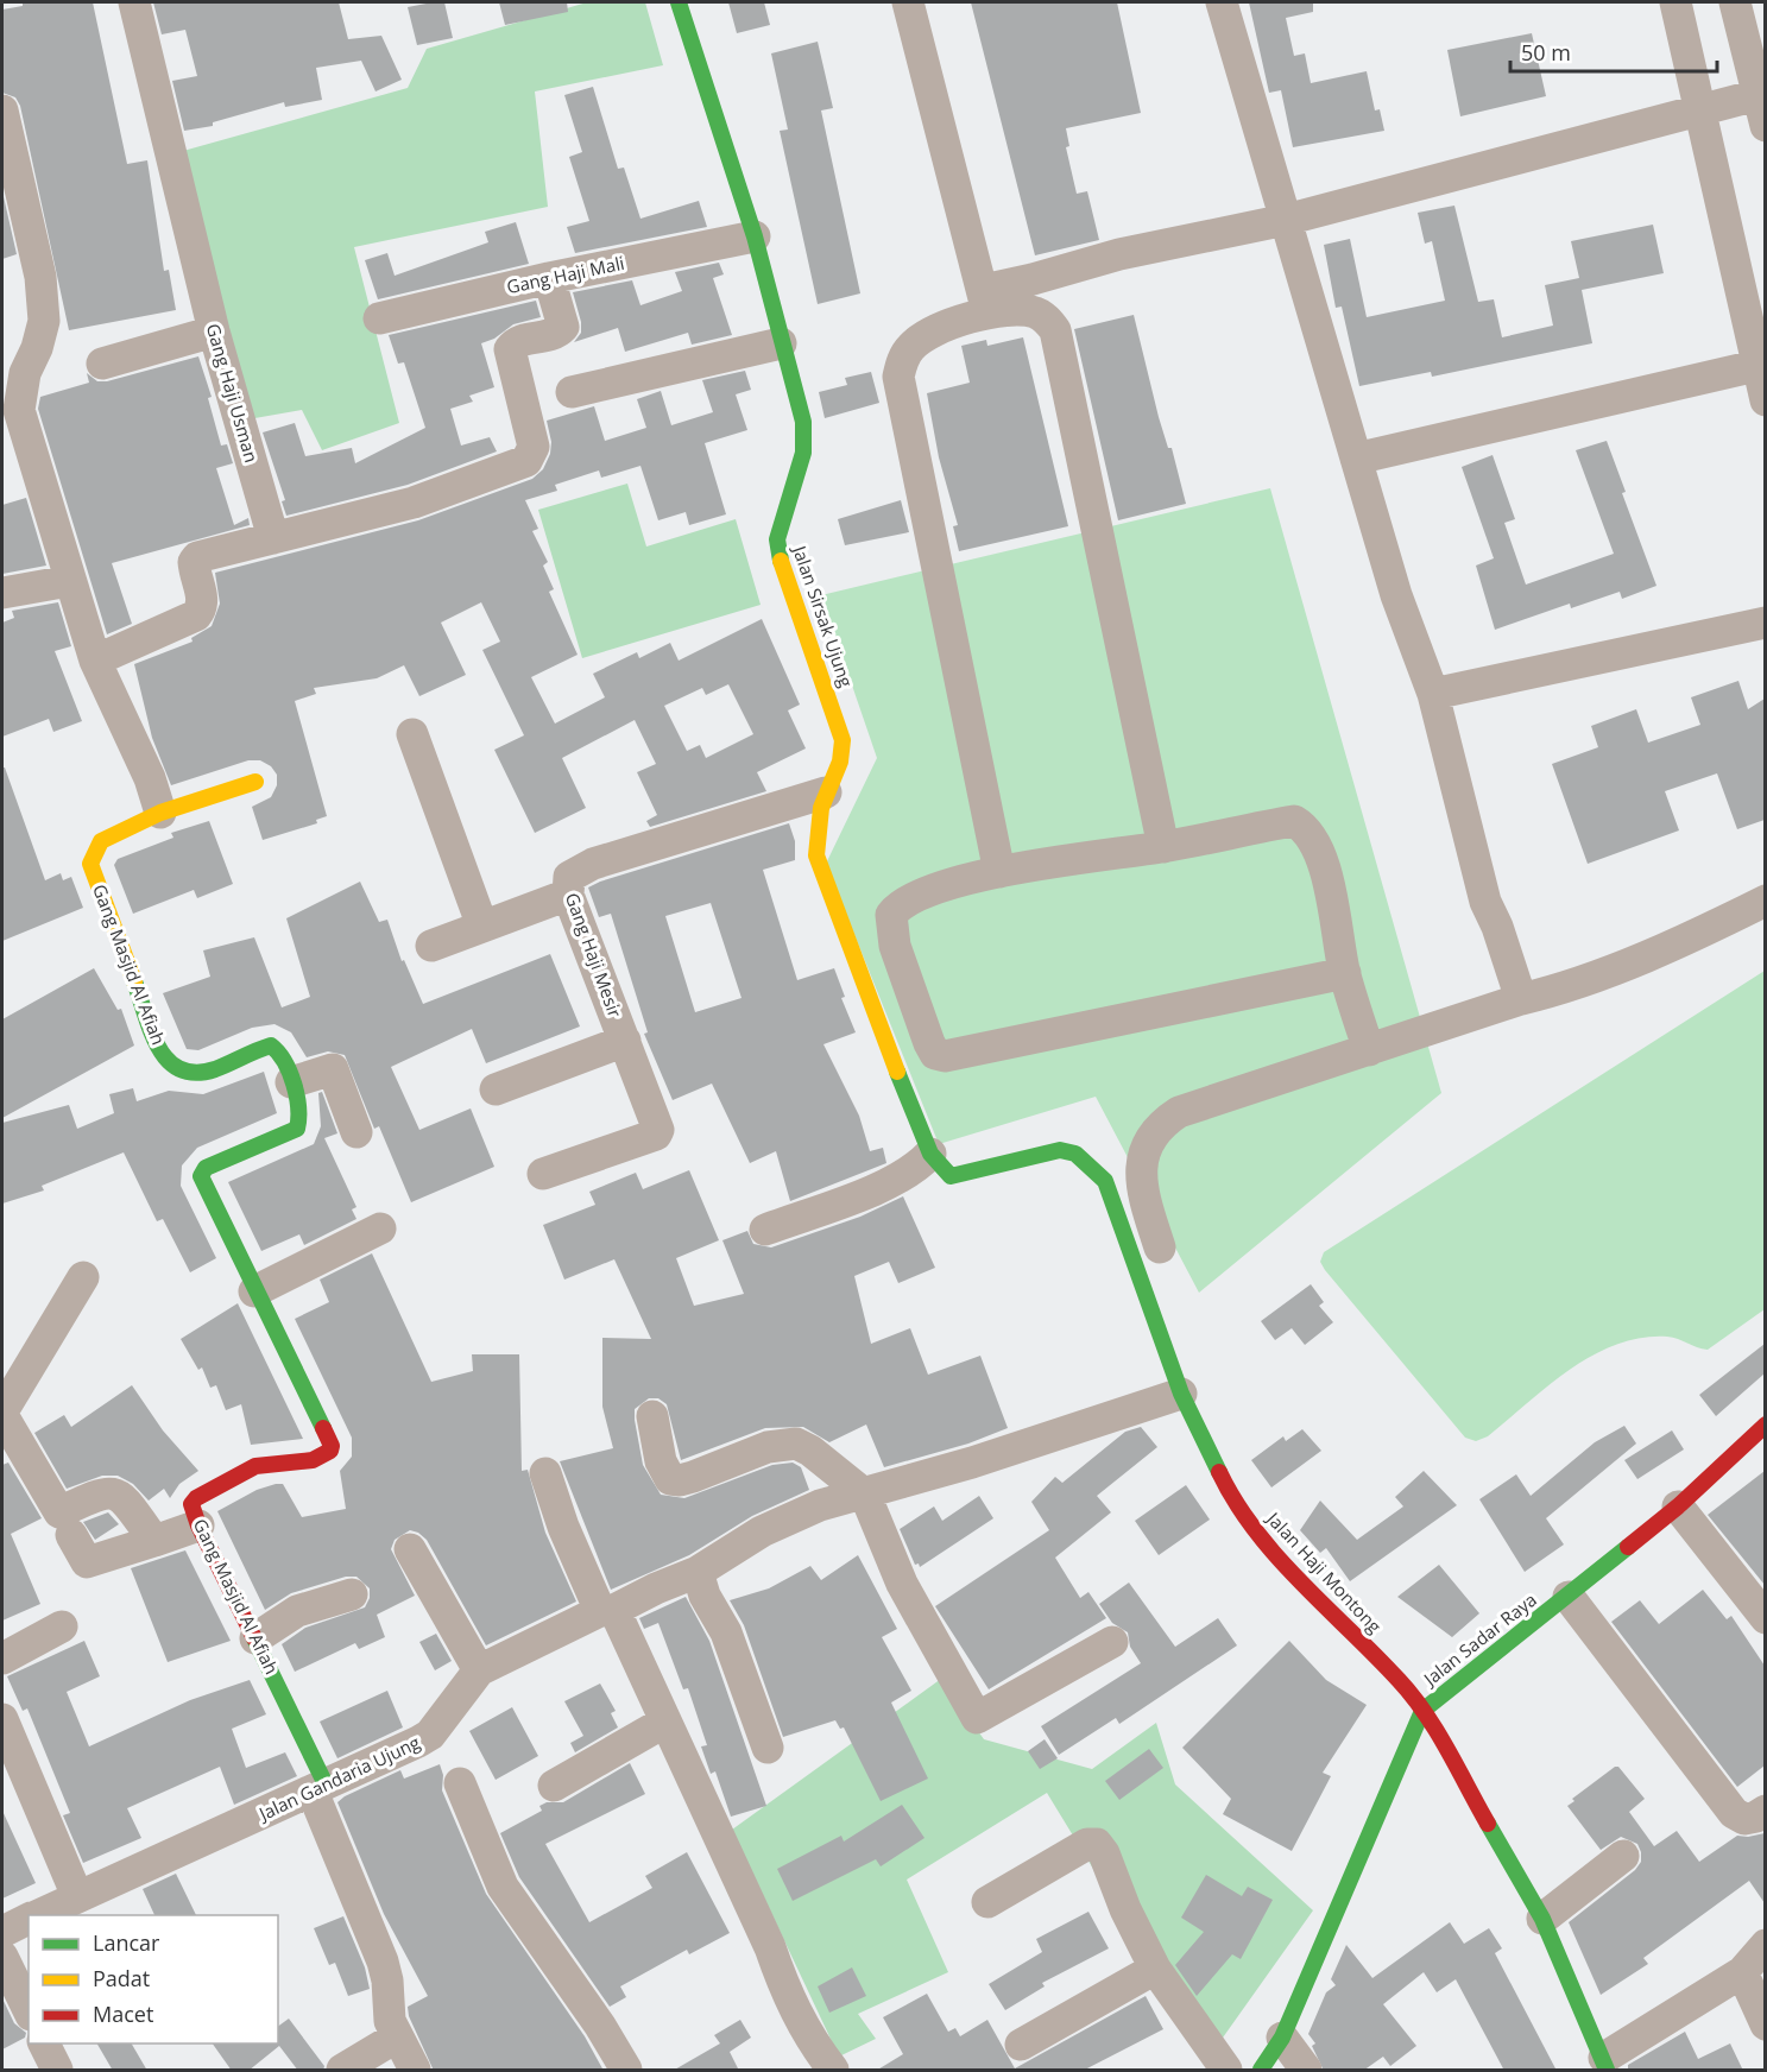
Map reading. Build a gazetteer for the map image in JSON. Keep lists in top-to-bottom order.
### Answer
{
  "streets": {
    "street": [
      "Gang Haji Mali",
      "Gang Haji Usman",
      "Jalan Sirsak Ujung",
      "Gang Haji Mesir",
      "Gang Masjid Al Afiah",
      "Jalan Haji Montong",
      "Jalan Sadar Raya",
      "Jalan Gandaria Ujung"
    ]
  },
  "crossings": [
    ["Gang Haji Mali", "Jalan Sirsak Ujung"],
    ["Jalan Sirsak Ujung", "Gang Haji Mesir"],
    ["Jalan Sirsak Ujung", "Jalan Haji Montong"],
    ["Gang Masjid Al Afiah", "Jalan Gandaria Ujung"],
    ["Jalan Haji Montong", "Jalan Sadar Raya"],
    ["Jalan Haji Montong", "Jalan Gandaria Ujung"]
  ],
  "legend": ["Lancar", "Padat", "Macet"],
  "scale_bar": "50 m"
}
